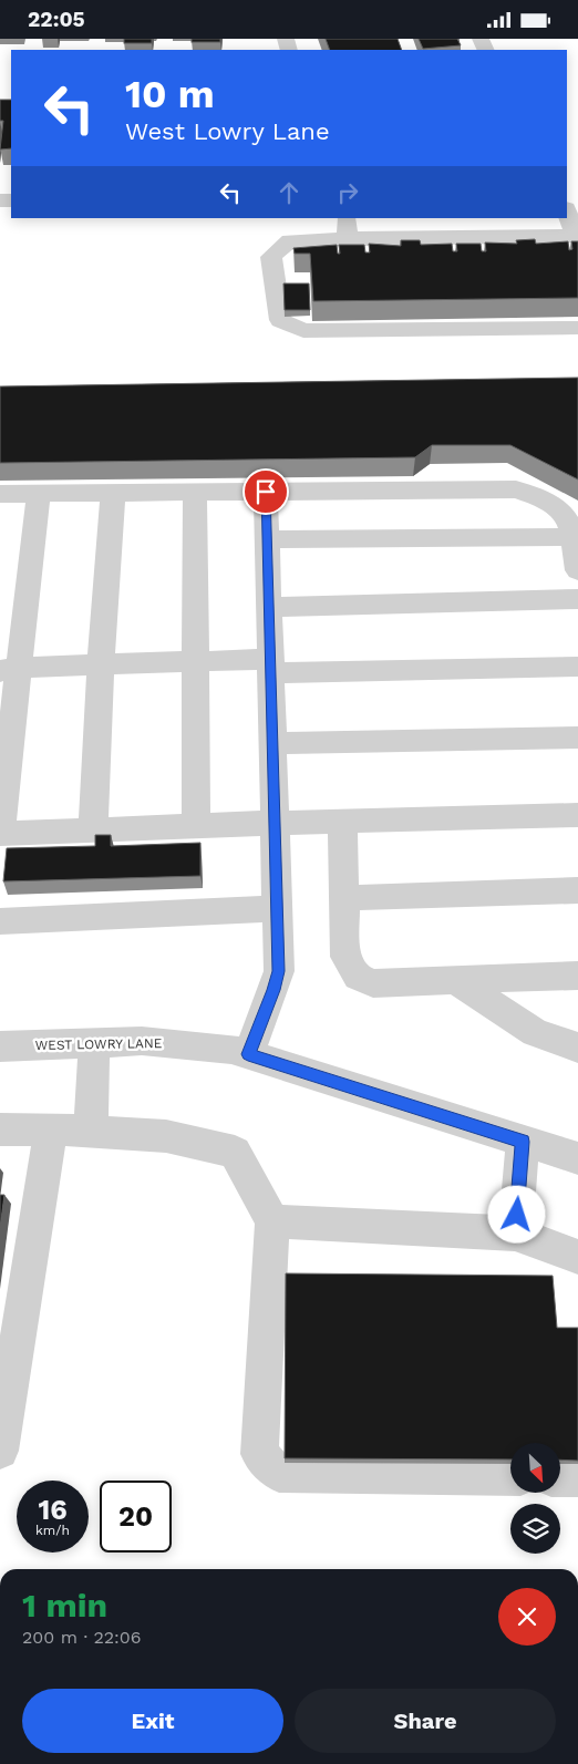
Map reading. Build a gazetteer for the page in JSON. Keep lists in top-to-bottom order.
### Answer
{
  "streets": {
    "street": ["WEST LOWRY LANE"]
  },
  "north": "bottom right",
  "page": {
    "status": "22:05",
    "turn": ["10 m", "West Lowry Lane"],
    "speed": "16 km/h",
    "limit": "20",
    "heading": ["1 min", "200 m · 22:06"],
    "buttons": ["Exit", "Share"]
  }
}
